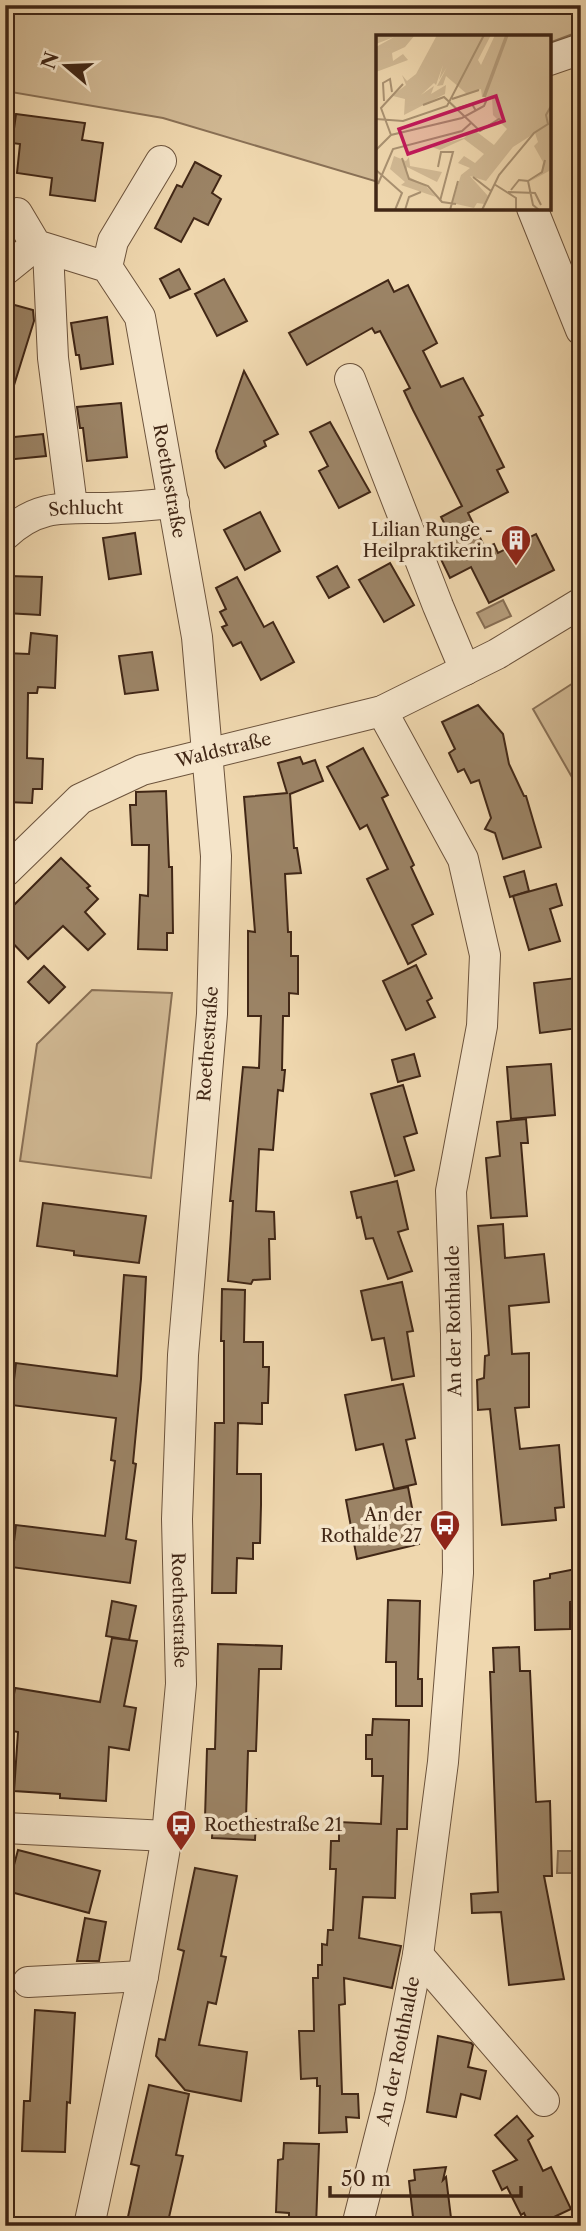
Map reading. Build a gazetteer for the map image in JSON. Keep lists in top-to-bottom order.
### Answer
{
  "streets": {
    "street": [
      "Roethestraße",
      "Schlucht",
      "Waldstraße",
      "An der Rothhalde"
    ]
  },
  "crossings": [
    ["Roethestraße", "Schlucht"],
    ["Roethestraße", "Waldstraße"],
    ["Waldstraße", "An der Rothhalde"]
  ],
  "places": {
    "building": ["Lilian Runge - Heilpraktikerin"],
    "bus stop": ["An der Rothalde 27", "Roethestraße 21"]
  },
  "scale_bar": "50 m",
  "north": "left"
}
